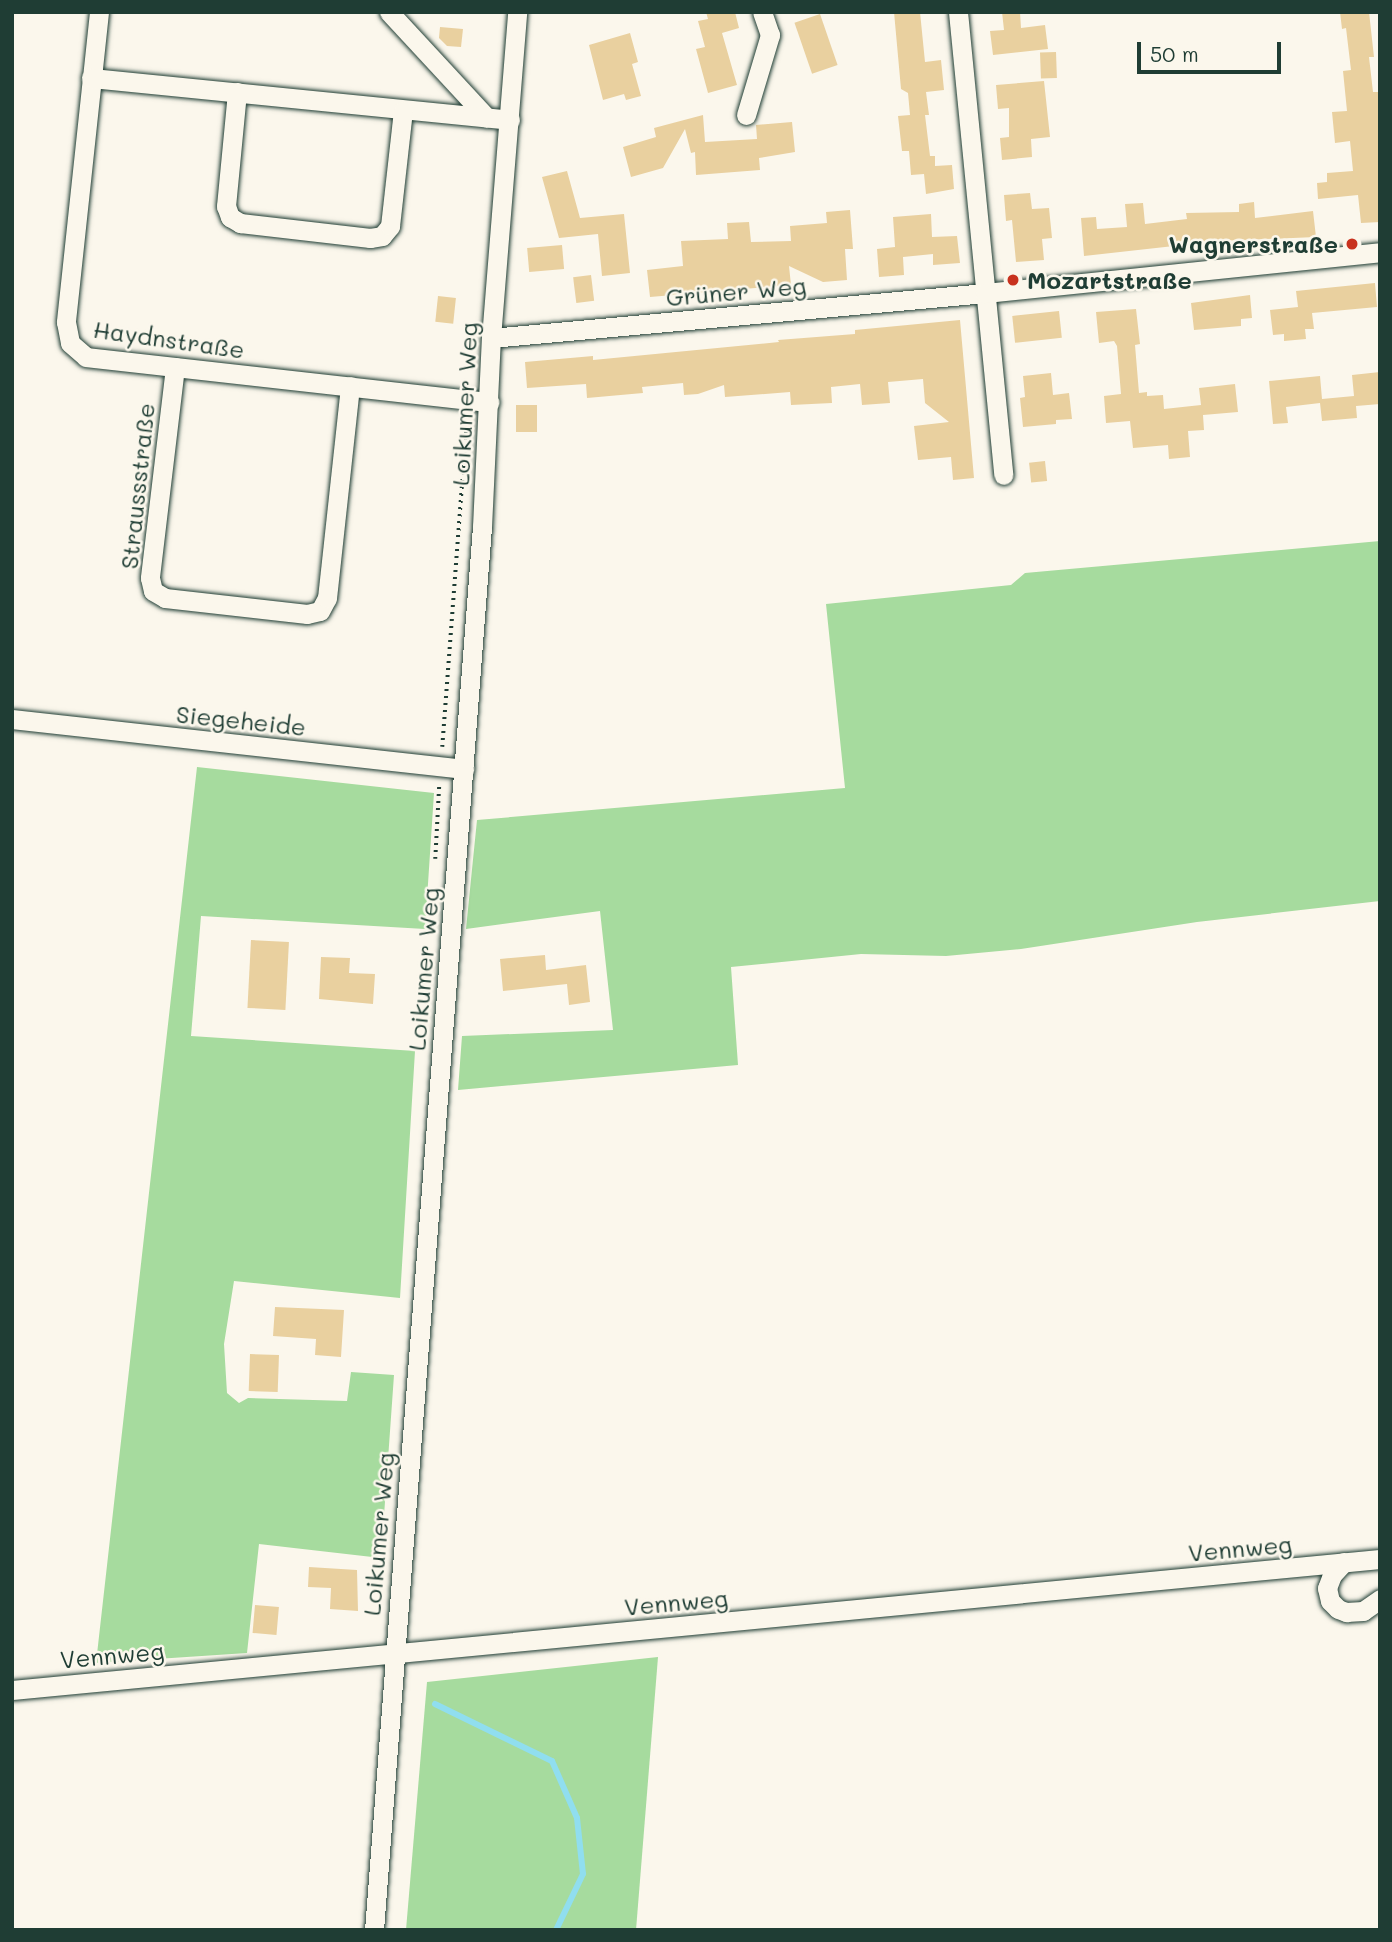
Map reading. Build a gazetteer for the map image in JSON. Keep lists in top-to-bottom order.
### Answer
{
  "streets": {
    "street": [
      "Grüner Weg",
      "Haydnstraße",
      "Loikumer Weg",
      "Straussstraße",
      "Siegeheide",
      "Vennweg"
    ]
  },
  "crossings": [
    ["Grüner Weg", "Loikumer Weg"],
    ["Haydnstraße", "Loikumer Weg"],
    ["Haydnstraße", "Straussstraße"],
    ["Loikumer Weg", "Siegeheide"],
    ["Loikumer Weg", "Vennweg"]
  ],
  "places": ["Wagnerstraße", "Mozartstraße"],
  "scale_bar": "50 m"
}
